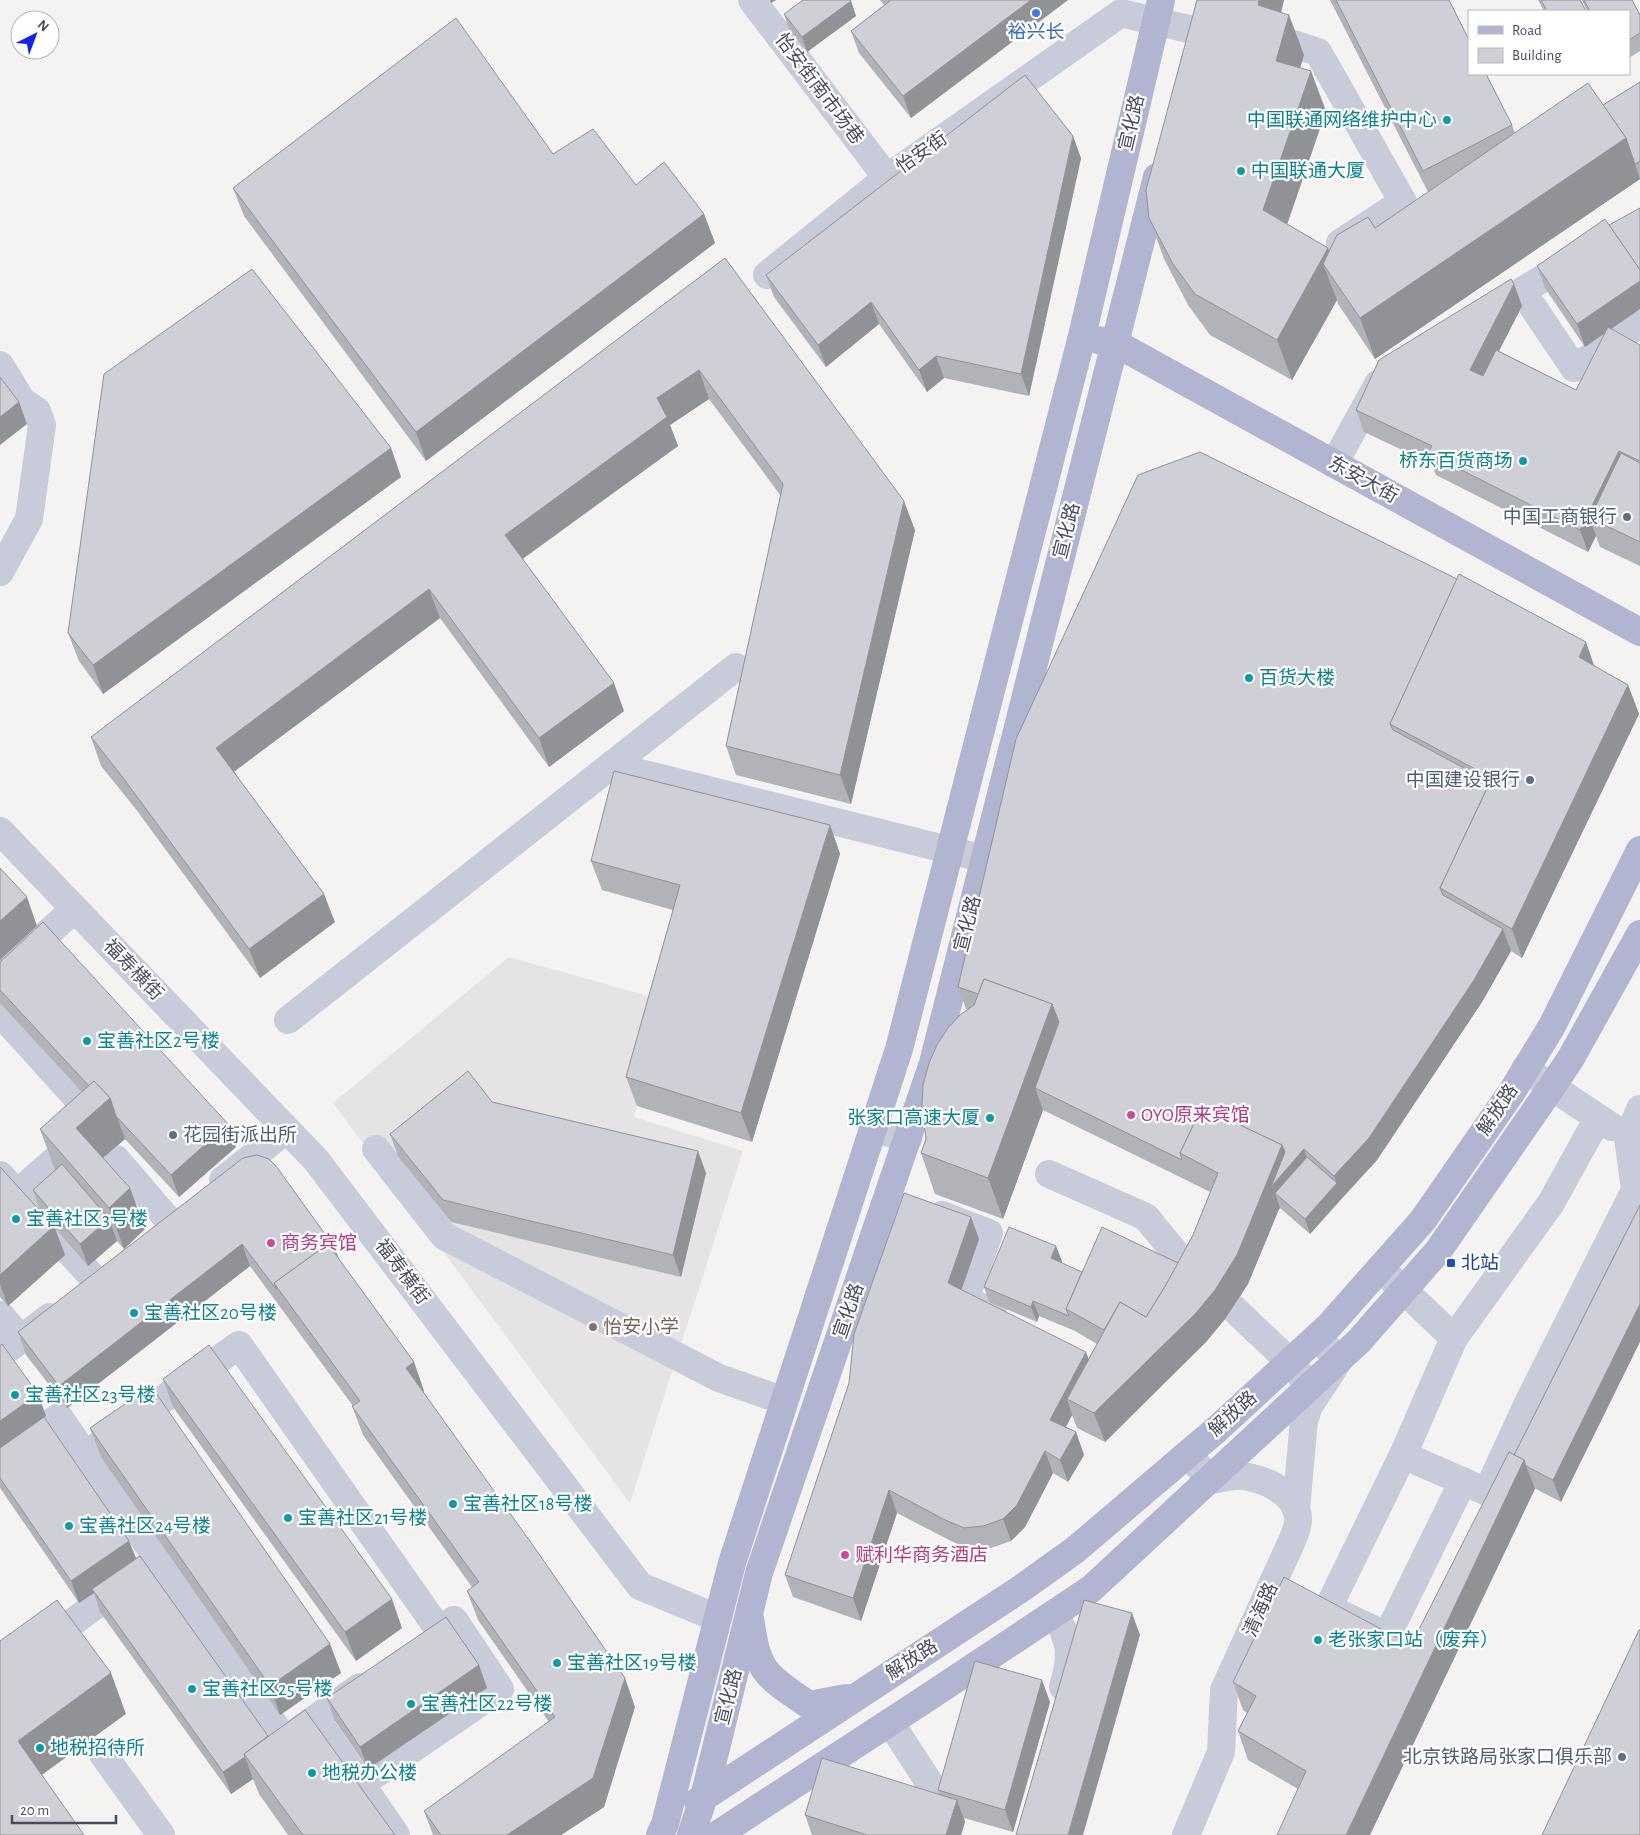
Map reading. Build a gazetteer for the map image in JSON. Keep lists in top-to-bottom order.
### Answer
{
  "streets": {
    "main road": ["宣化路", "东安大街", "解放路"],
    "street": [
      "怡安街南市场巷",
      "怡安街",
      "福寿横街",
      "清海路"
    ]
  },
  "crossings": [
    ["怡安街南市场巷", "怡安街"],
    ["宣化路", "怡安街"],
    ["宣化路", "东安大街"],
    ["宣化路", "福寿横街"],
    ["宣化路", "解放路"],
    ["解放路", "清海路"]
  ],
  "places": {
    "other": [
      "裕兴长",
      "中国联通网络维护中心",
      "中国联通大厦",
      "桥东百货商场",
      "中国工商银行",
      "百货大楼",
      "中国建设银行",
      "宝善社区2号楼",
      "OYO原来宾馆",
      "张家口高速大厦",
      "花园街派出所",
      "宝善社区3号楼",
      "商务宾馆",
      "宝善社区20号楼",
      "怡安小学",
      "宝善社区23号楼",
      "宝善社区18号楼",
      "宝善社区21号楼",
      "宝善社区24号楼",
      "赋利华商务酒店",
      "老张家口站（废弃）",
      "宝善社区19号楼",
      "宝善社区25号楼",
      "宝善社区22号楼",
      "地税招待所",
      "北京铁路局张家口俱乐部",
      "地税办公楼"
    ],
    "transit": ["北站"]
  },
  "legend": ["Road", "Building"],
  "scale_bar": "20 m",
  "north": "top right"
}
